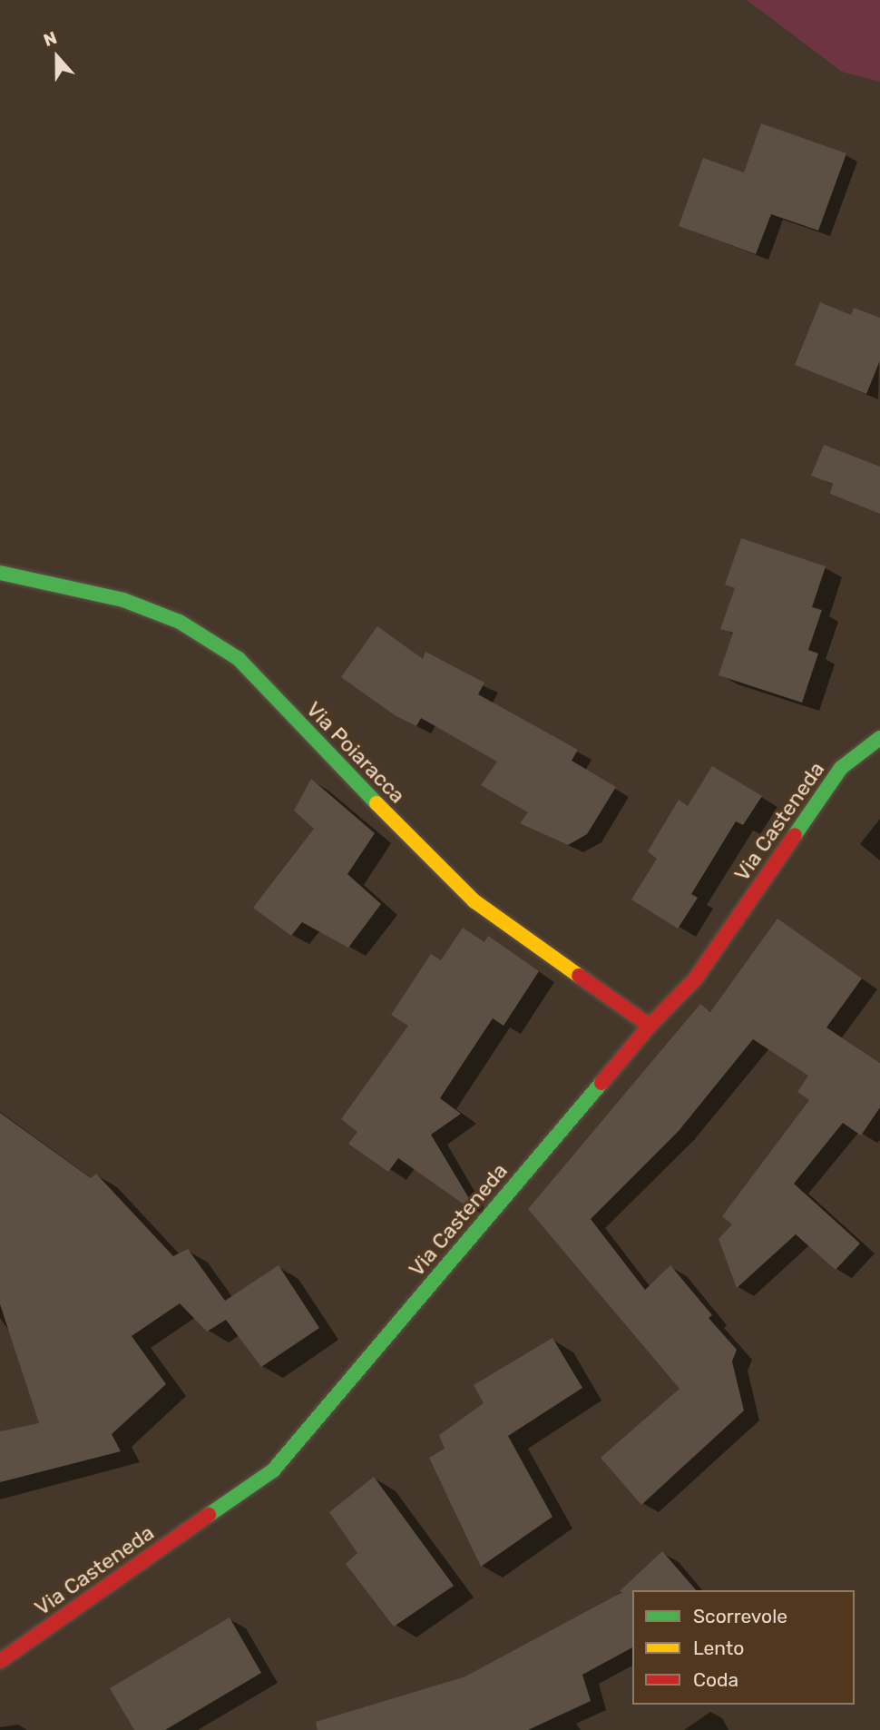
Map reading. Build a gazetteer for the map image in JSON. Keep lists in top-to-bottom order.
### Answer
{
  "streets": {
    "street": ["Via Poiaracca", "Via Casteneda"]
  },
  "crossings": [
    ["Via Poiaracca", "Via Casteneda"]
  ],
  "legend": ["Scorrevole", "Lento", "Coda"],
  "north": "top"
}
